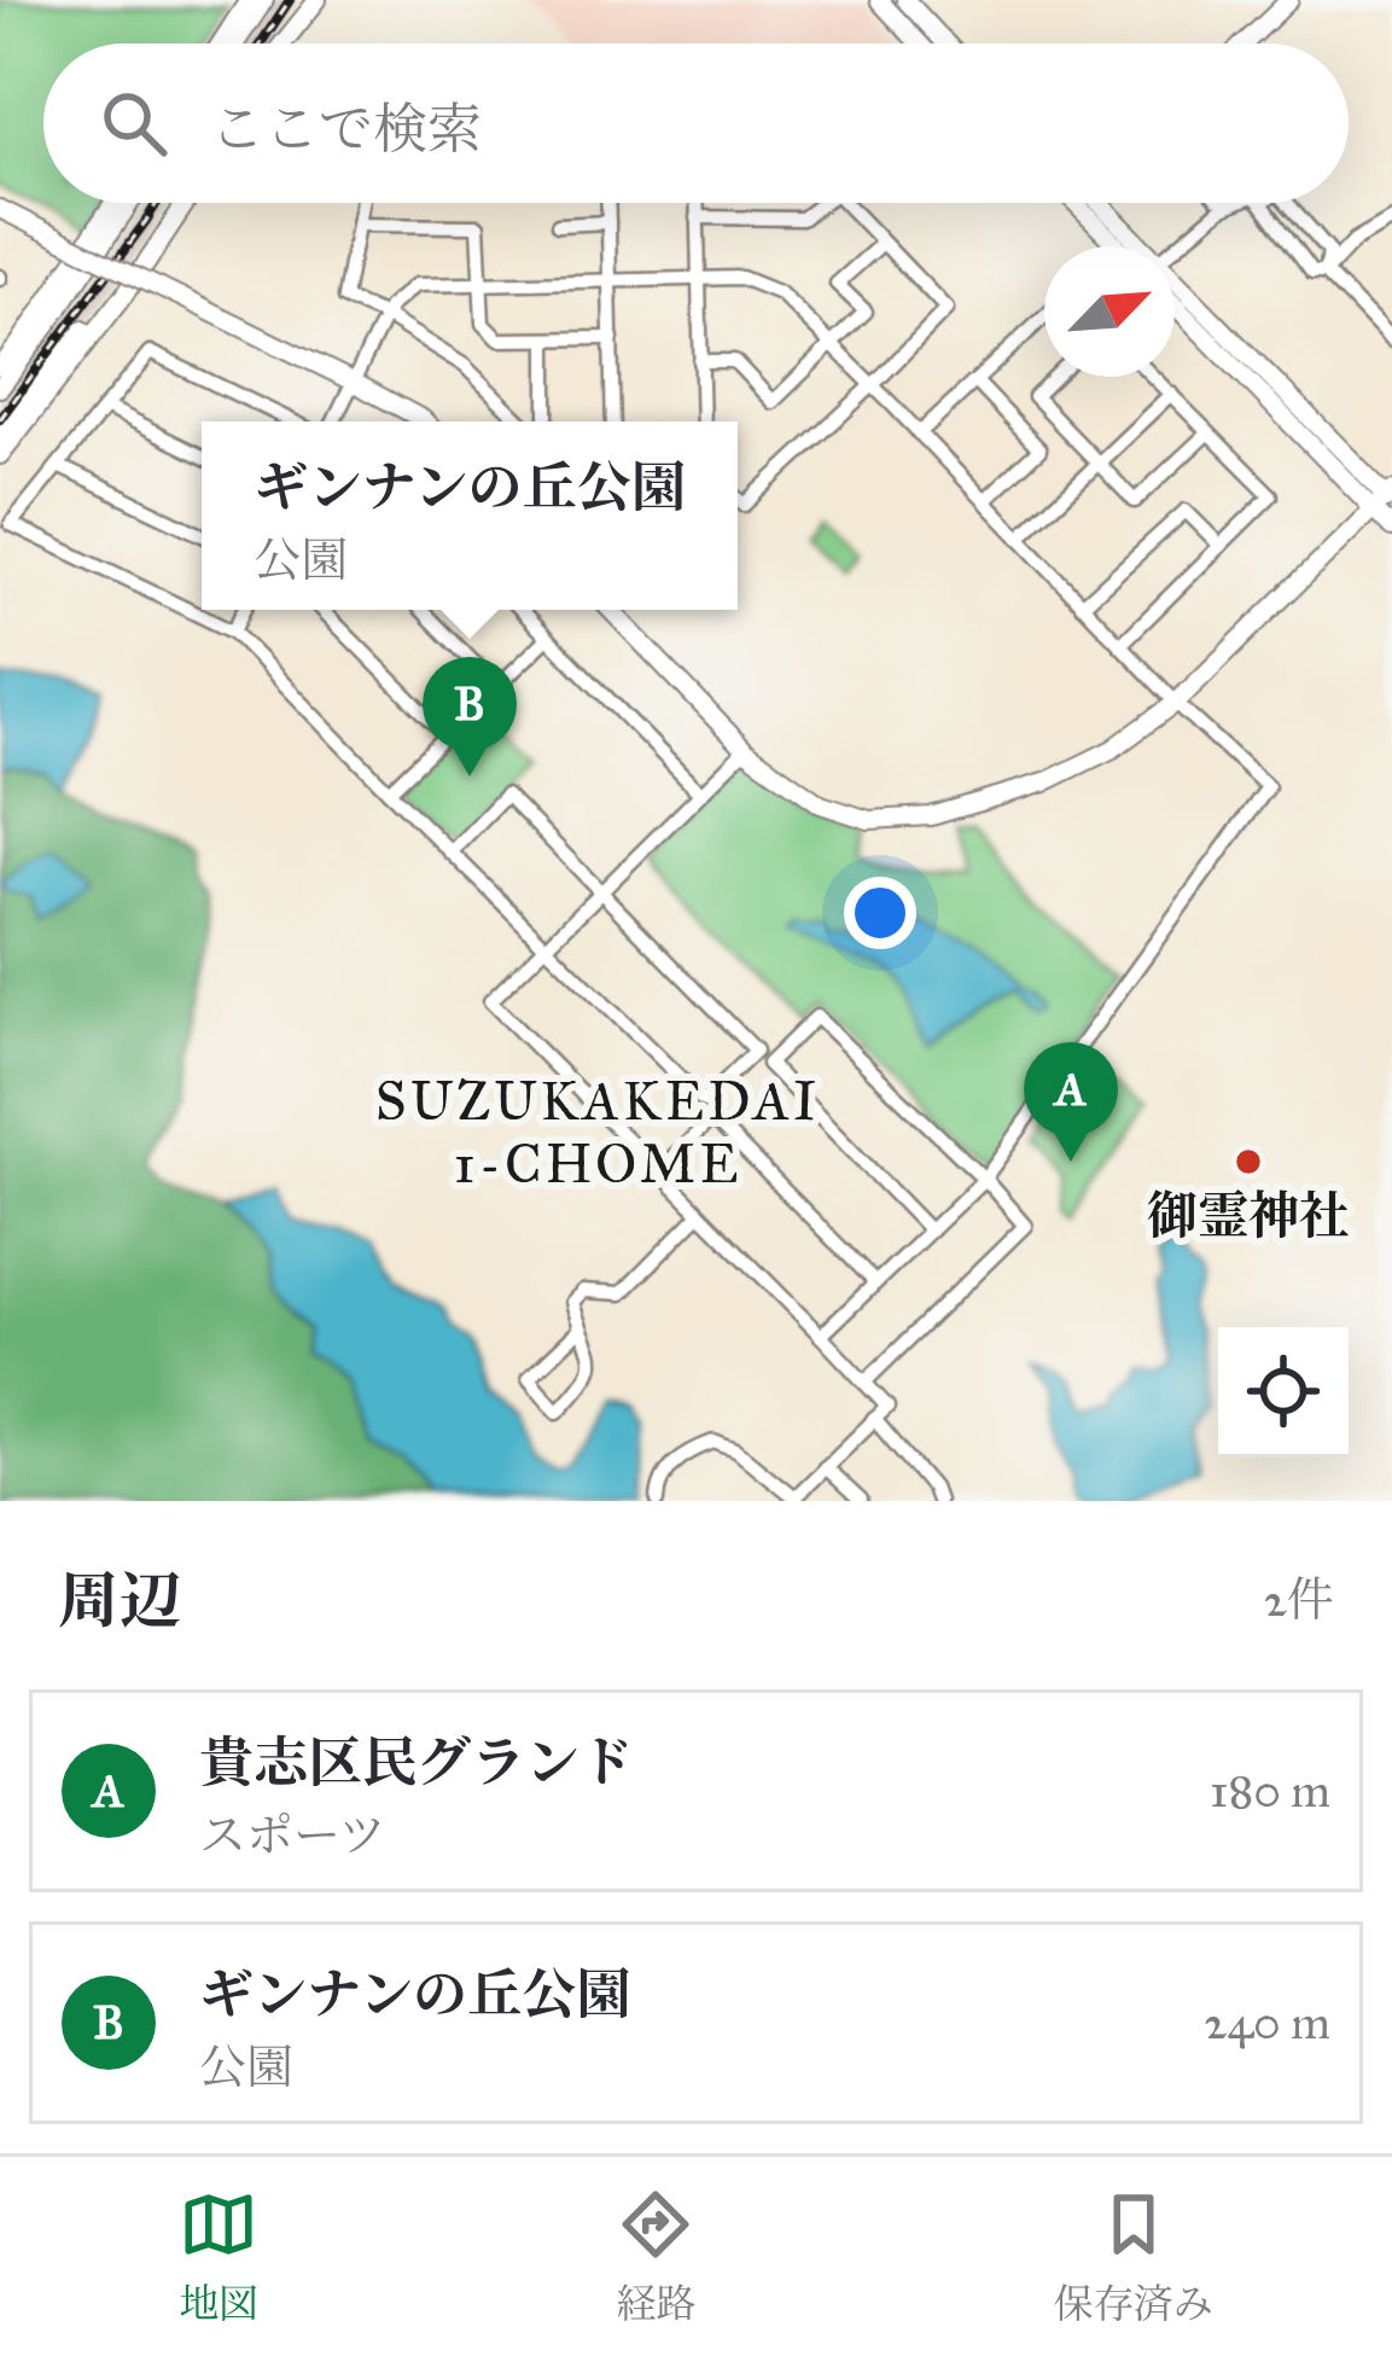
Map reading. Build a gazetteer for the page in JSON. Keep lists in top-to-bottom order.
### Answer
{
  "districts": ["SUZUKAKEDAI 1-CHOME"],
  "places": ["御霊神社"],
  "north": "top right",
  "page": {
    "search": "ここで検索",
    "popup": ["ギンナンの丘公園", "公園"],
    "pins": ["B", "A"],
    "heading": ["周辺", "2件"],
    "list": [
      {
        "mark": "A",
        "name": "貴志区民グランド",
        "note": "スポーツ",
        "value": "180 m"
      },
      {
        "mark": "B",
        "name": "ギンナンの丘公園",
        "note": "公園",
        "value": "240 m"
      }
    ],
    "nav": ["地図", "経路", "保存済み"]
  }
}
